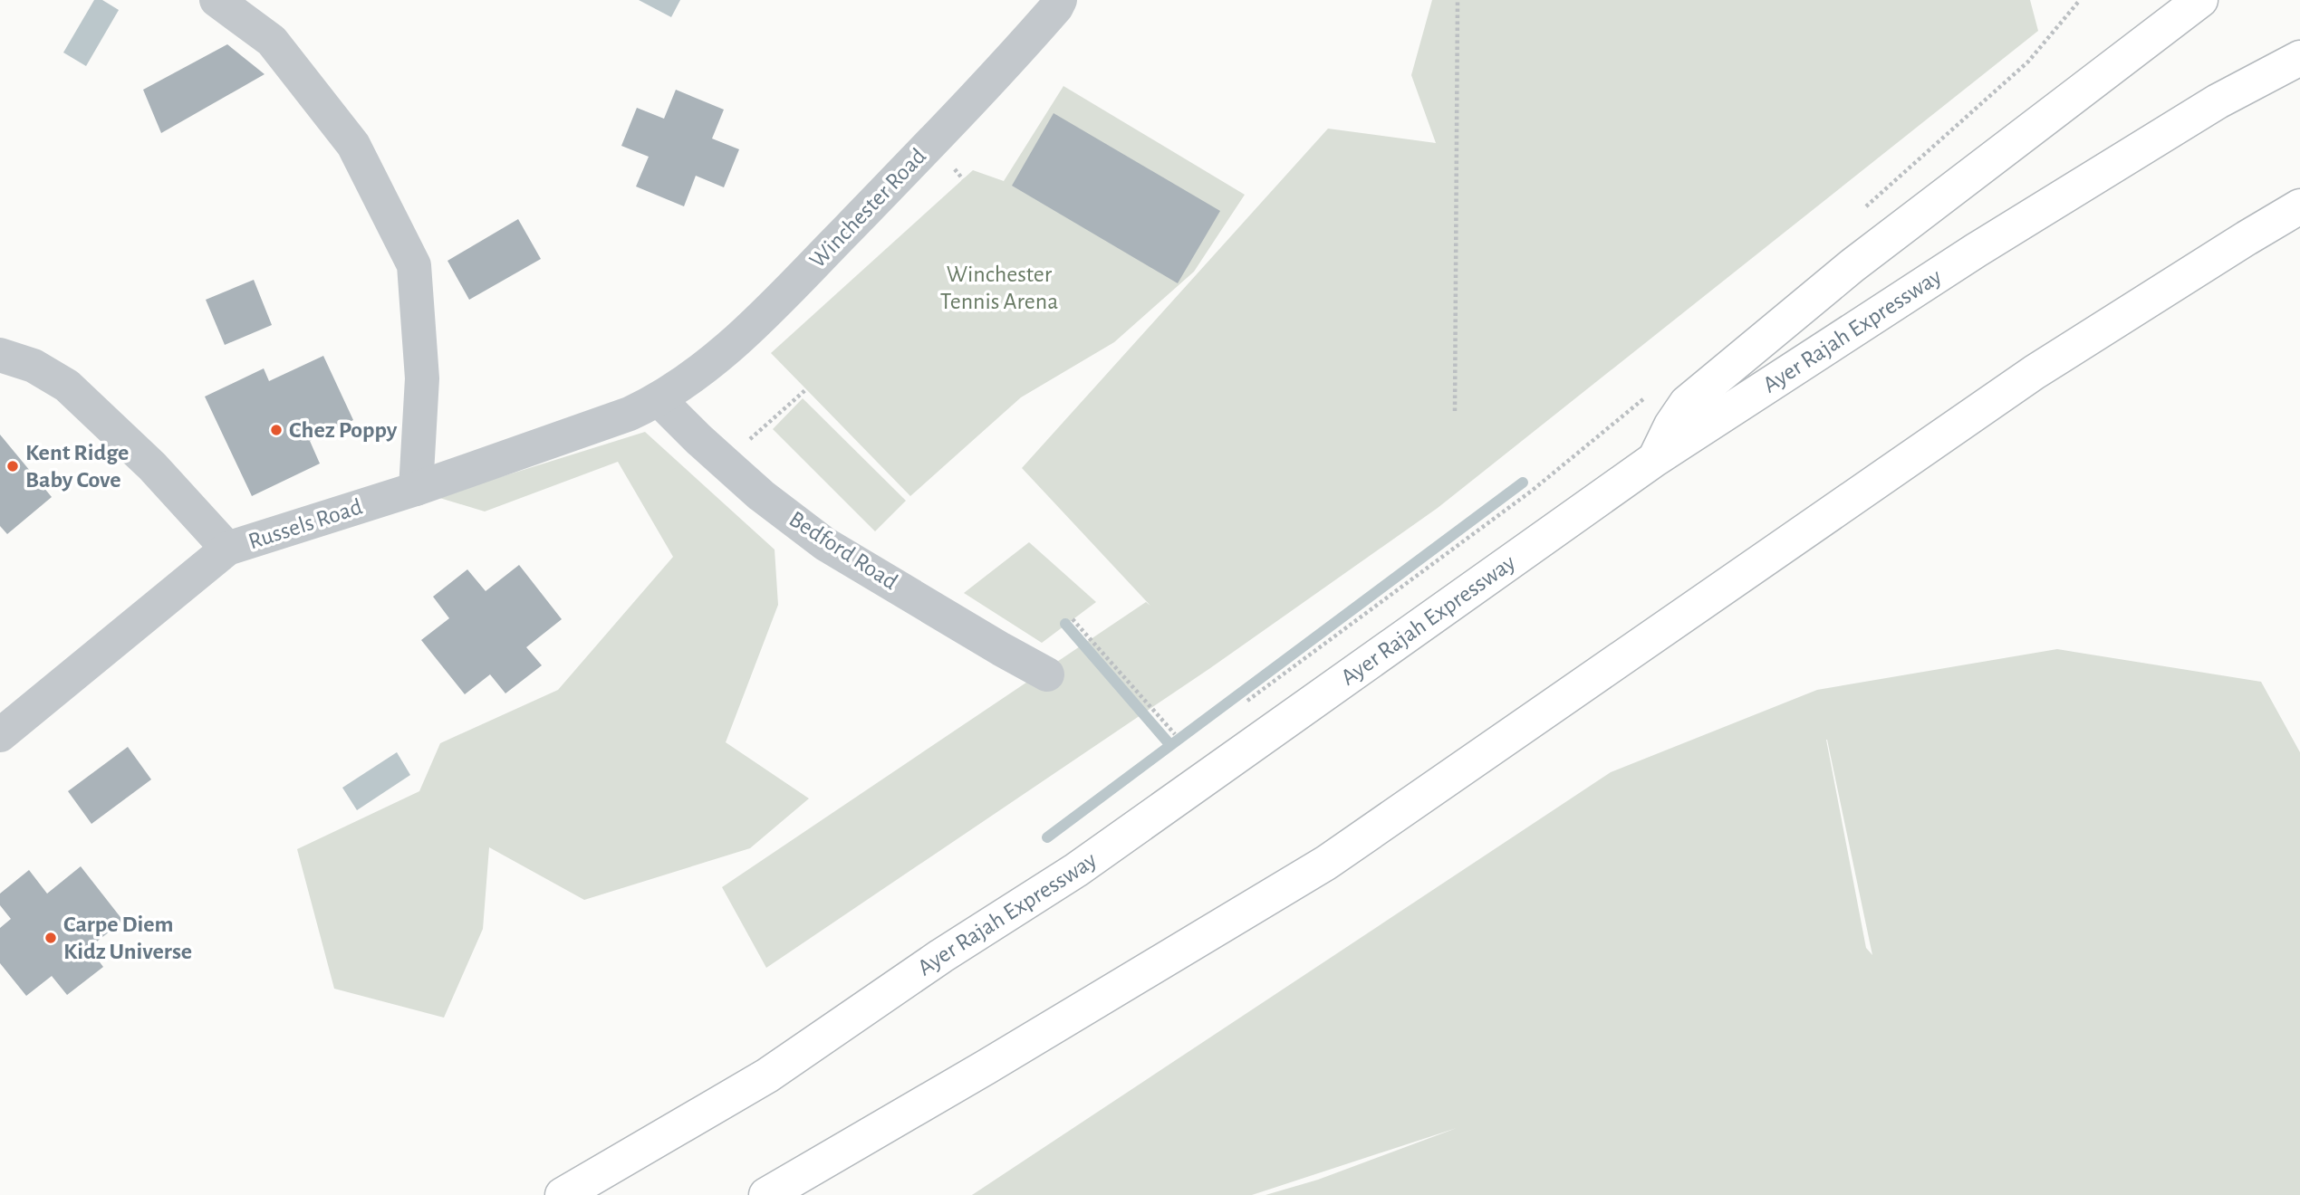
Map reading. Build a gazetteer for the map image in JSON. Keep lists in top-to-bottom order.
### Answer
{
  "streets": {
    "highway": ["Ayer Rajah Expressway"],
    "street": ["Winchester Road", "Russels Road", "Bedford Road"]
  },
  "crossings": [
    ["Winchester Road", "Russels Road"],
    ["Winchester Road", "Bedford Road"],
    ["Russels Road", "Bedford Road"]
  ],
  "parks": ["Winchester Tennis Arena"],
  "places": ["Chez Poppy", "Kent Ridge Baby Cove", "Carpe Diem Kidz Universe"]
}
